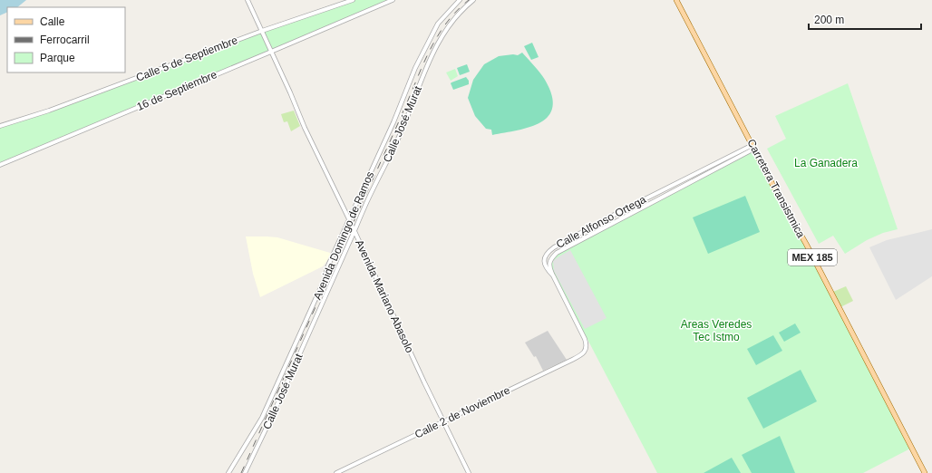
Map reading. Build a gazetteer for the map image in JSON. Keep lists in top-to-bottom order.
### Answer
{
  "streets": {
    "main road": ["Carretera Transistmica", "MEX 185"],
    "street": [
      "Calle 5 de Septiembre",
      "16 de Septiembre",
      "Calle José Murat",
      "Calle Alfonso Ortega",
      "Avenida Domingo de Ramos",
      "Avenida Mariano Abasolo",
      "Calle 2 de Noviembre"
    ]
  },
  "crossings": [
    ["Calle 5 de Septiembre", "Avenida Mariano Abasolo"],
    ["16 de Septiembre", "Avenida Mariano Abasolo"],
    ["Calle José Murat", "Avenida Mariano Abasolo"],
    ["Carretera Transistmica", "Calle Alfonso Ortega"],
    ["Calle Alfonso Ortega", "Calle 2 de Noviembre"],
    ["Avenida Domingo de Ramos", "Avenida Mariano Abasolo"],
    ["Avenida Mariano Abasolo", "Calle 2 de Noviembre"]
  ],
  "parks": ["La Ganadera", "Areas Veredes Tec Istmo"],
  "legend": ["Calle", "Ferrocarril", "Parque"],
  "scale_bar": "200 m"
}
